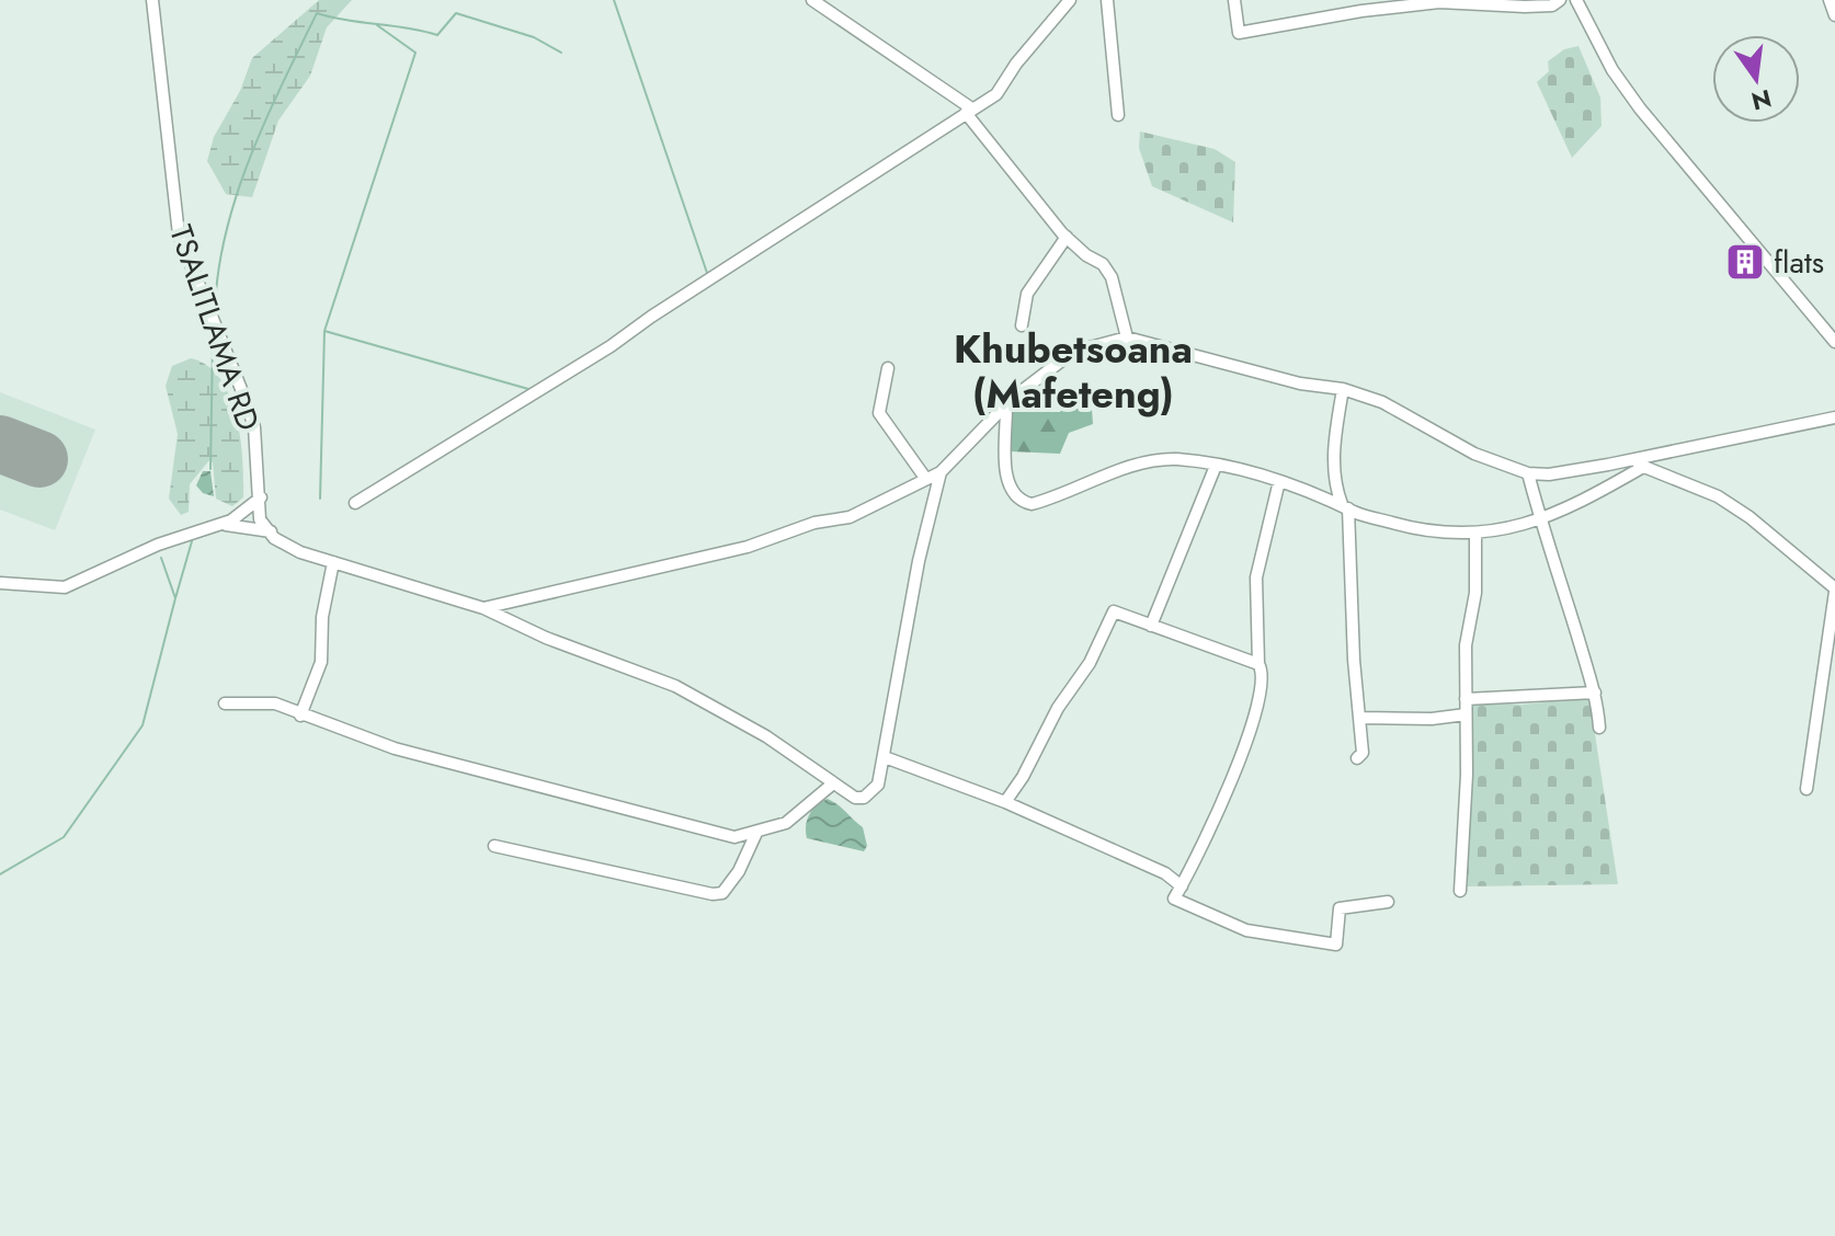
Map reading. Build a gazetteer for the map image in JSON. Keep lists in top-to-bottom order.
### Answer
{
  "streets": {
    "street": ["TSALITLAMA RD"]
  },
  "districts": ["Khubetsoana (Mafeteng)"],
  "places": {
    "building": ["flats"]
  },
  "north": "bottom"
}
